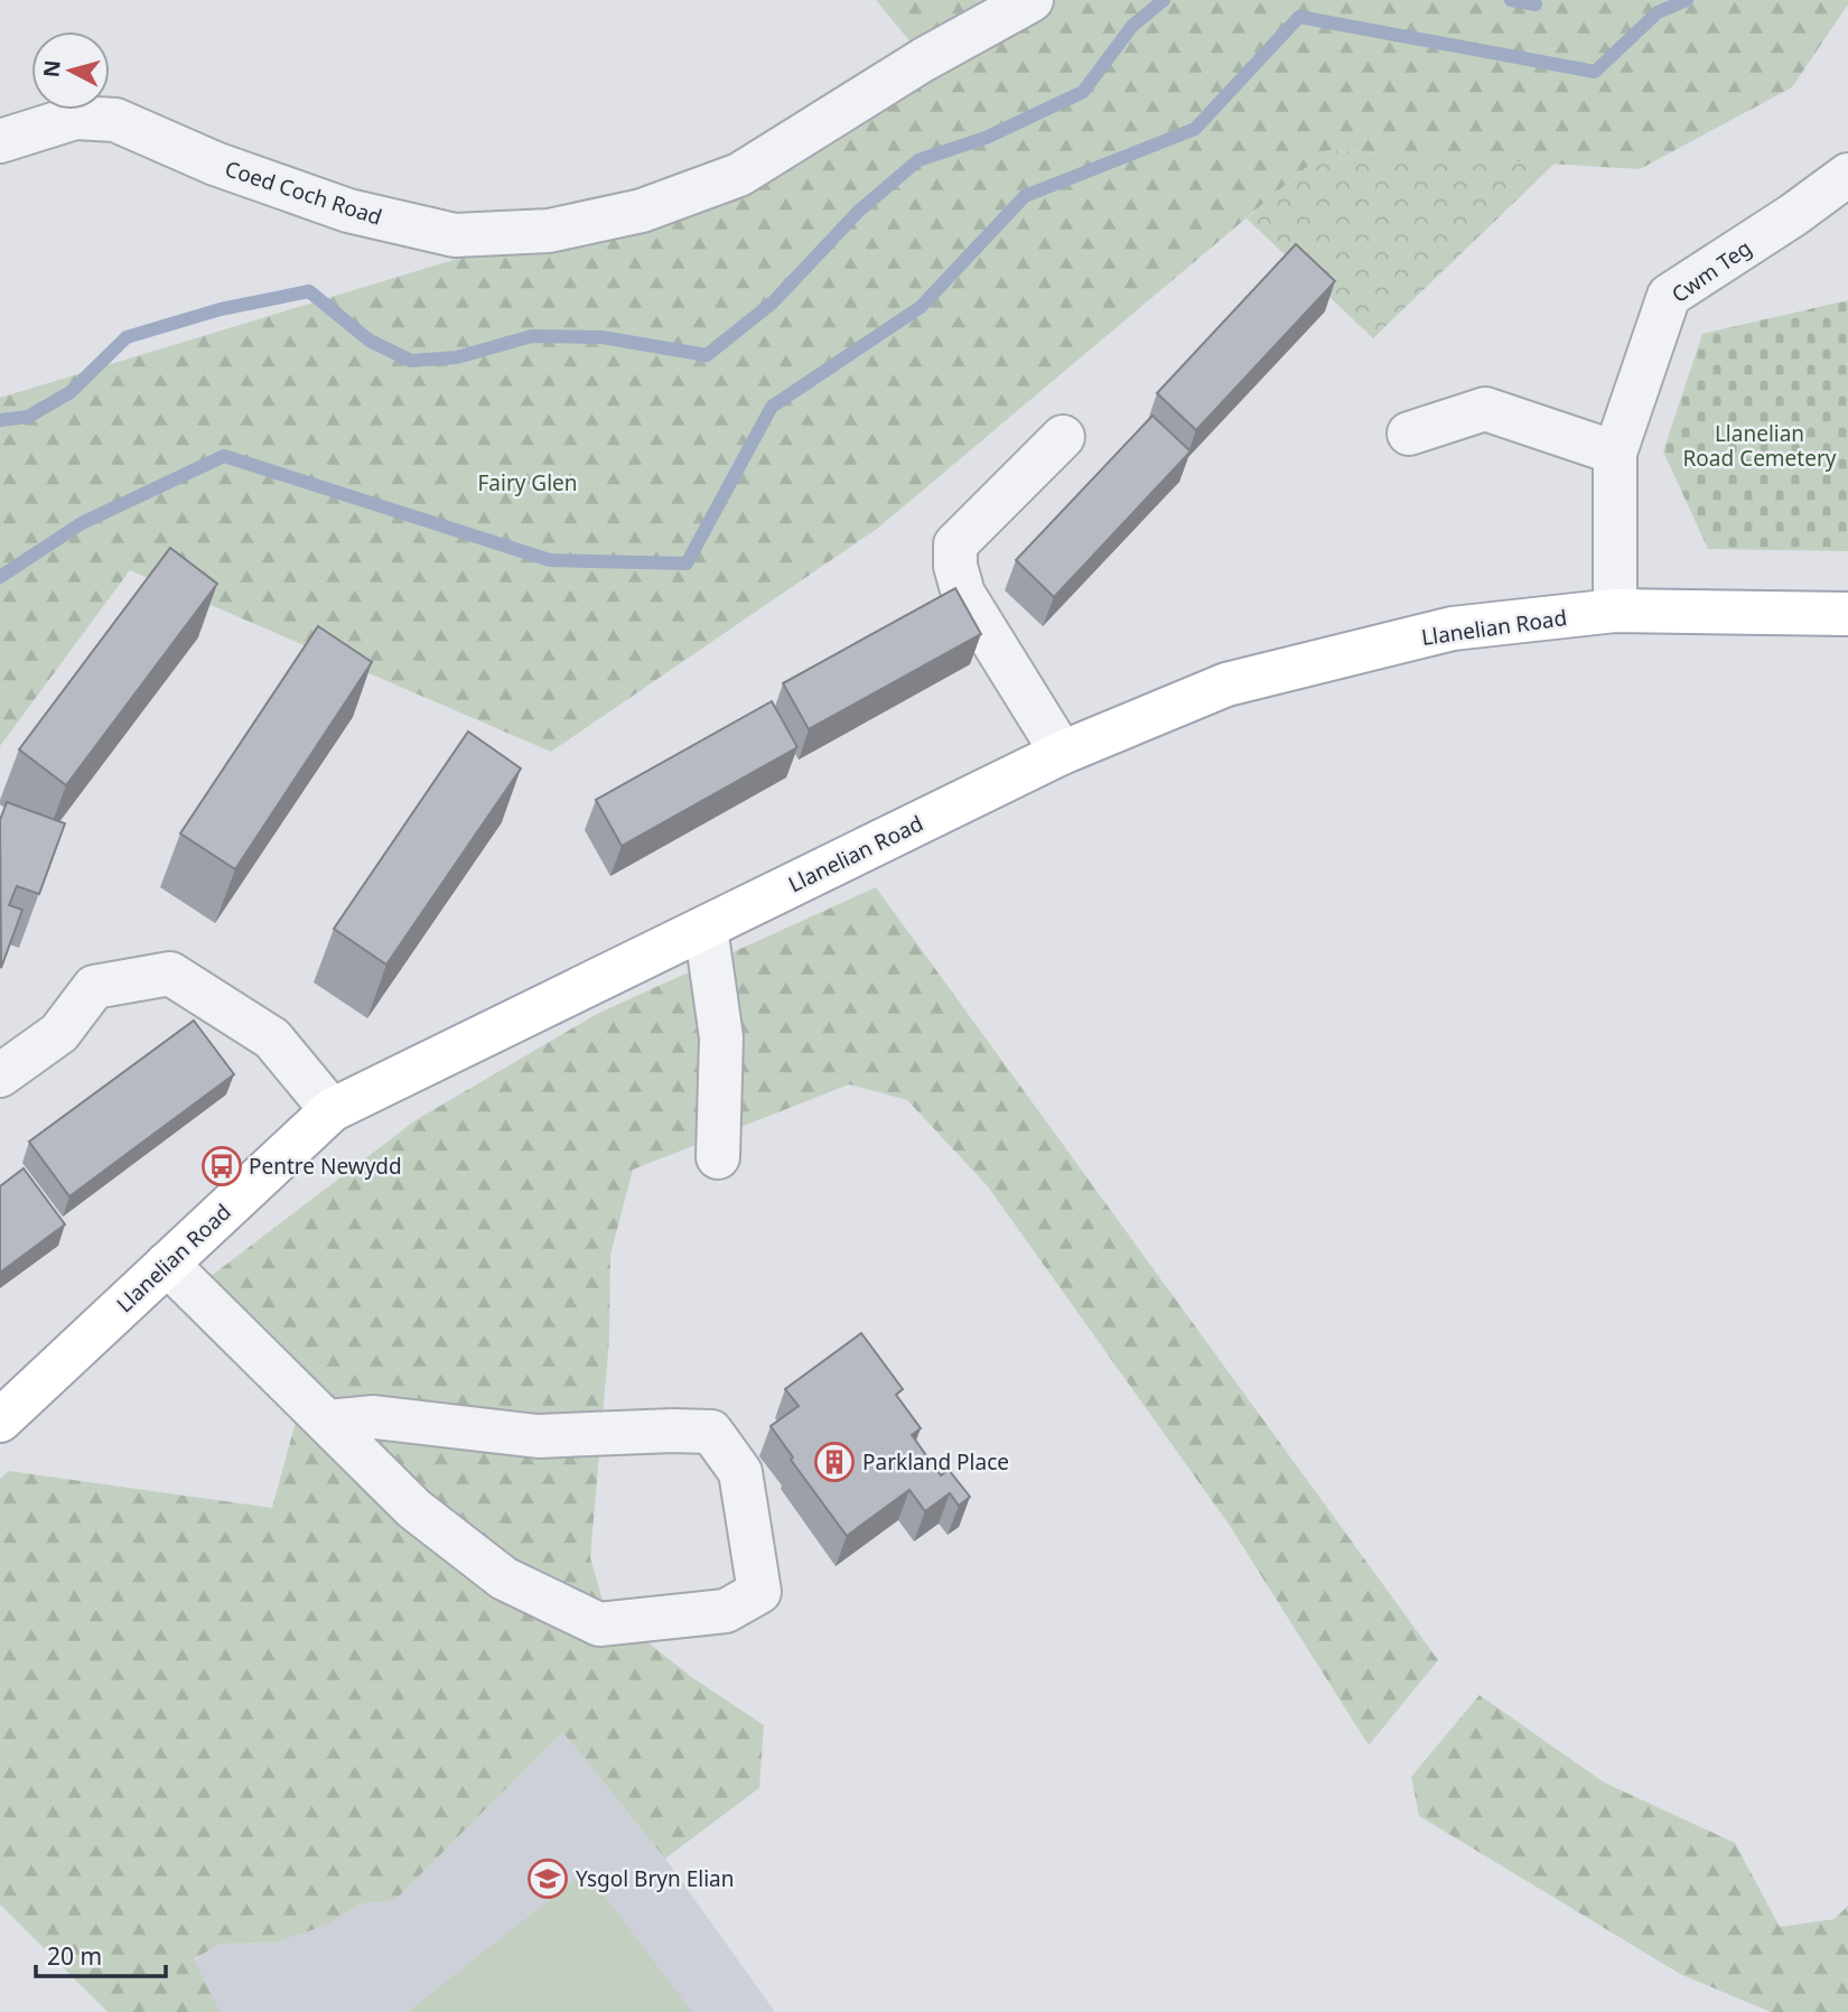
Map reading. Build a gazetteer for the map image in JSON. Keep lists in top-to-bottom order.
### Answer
{
  "streets": {
    "main road": ["Llanelian Road"],
    "street": ["Coed Coch Road", "Cwm Teg"]
  },
  "crossings": [
    ["Cwm Teg", "Llanelian Road"]
  ],
  "parks": ["Llanelian Road Cemetery", "Fairy Glen"],
  "places": {
    "bus stop": ["Pentre Newydd"],
    "building": ["Parkland Place"],
    "school or university": ["Ysgol Bryn Elian"]
  },
  "scale_bar": "20 m",
  "north": "left"
}
